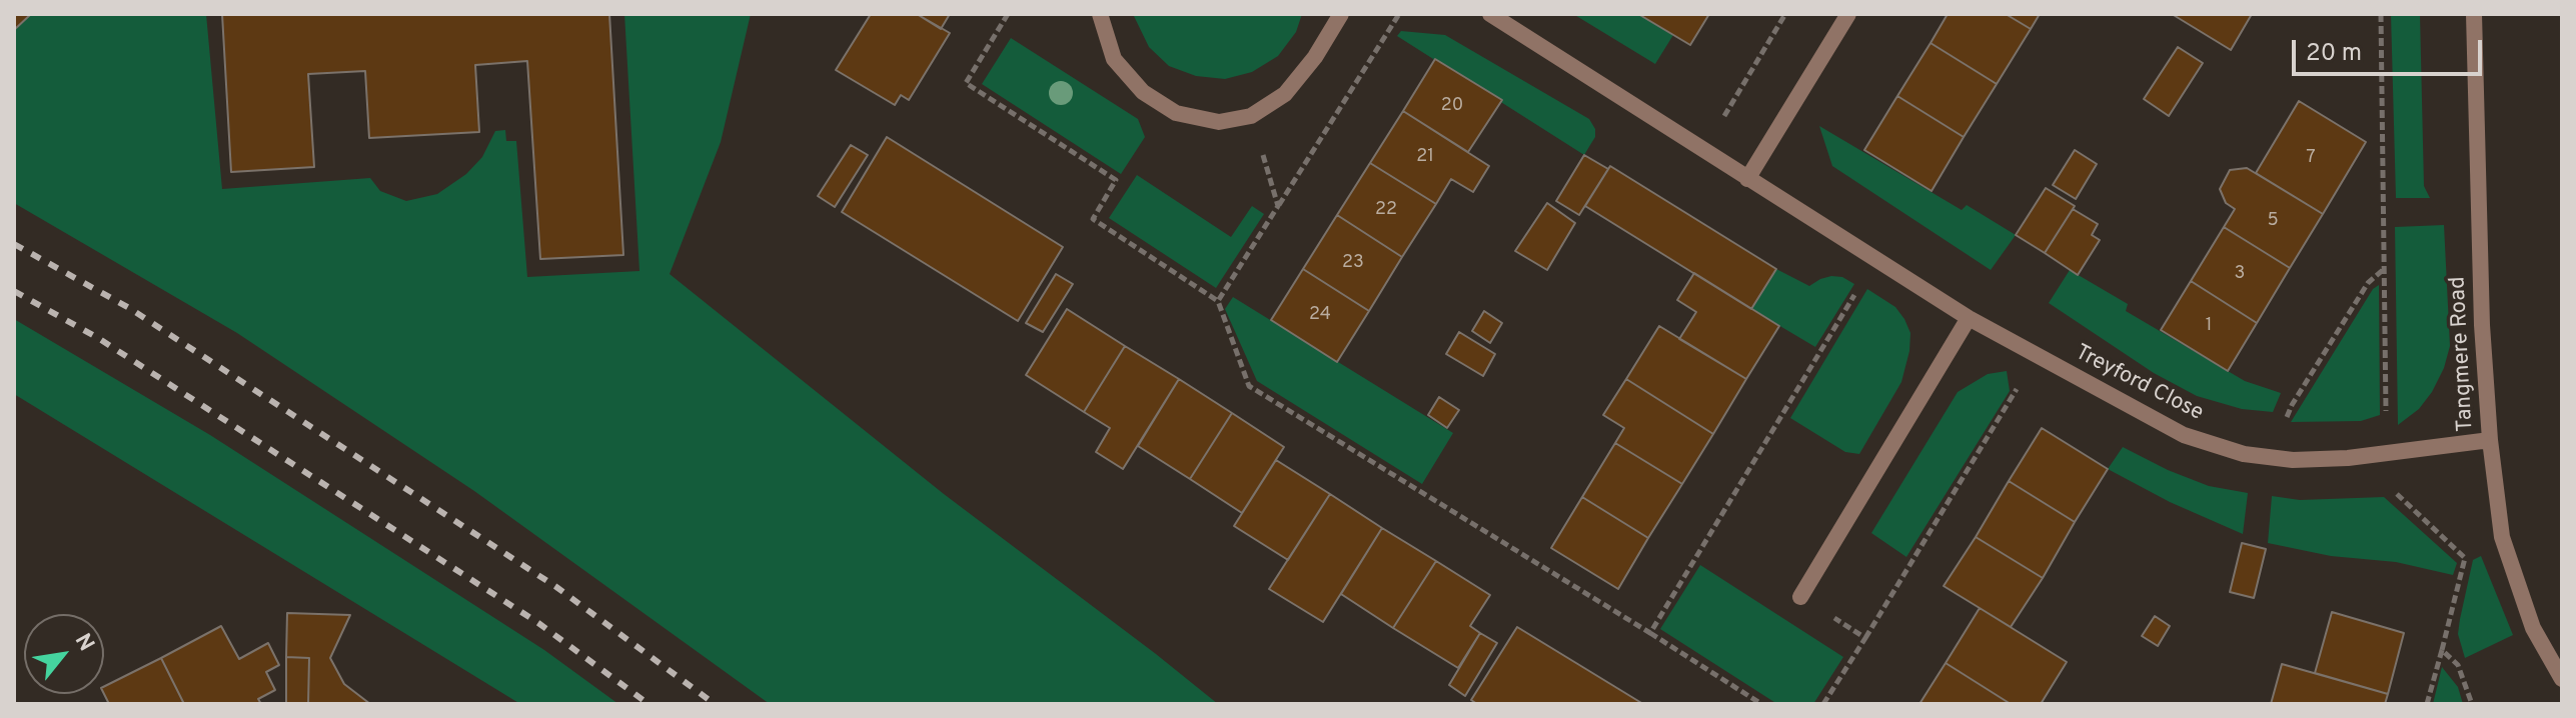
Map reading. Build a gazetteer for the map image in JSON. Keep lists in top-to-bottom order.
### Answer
{
  "streets": {
    "street": ["Tangmere Road", "Treyford Close"]
  },
  "crossings": [
    ["Tangmere Road", "Treyford Close"]
  ],
  "house_numbers": [
    "20",
    "21",
    "7",
    "22",
    "5",
    "23",
    "3",
    "24",
    "1"
  ],
  "scale_bar": "20 m",
  "north": "top right"
}
